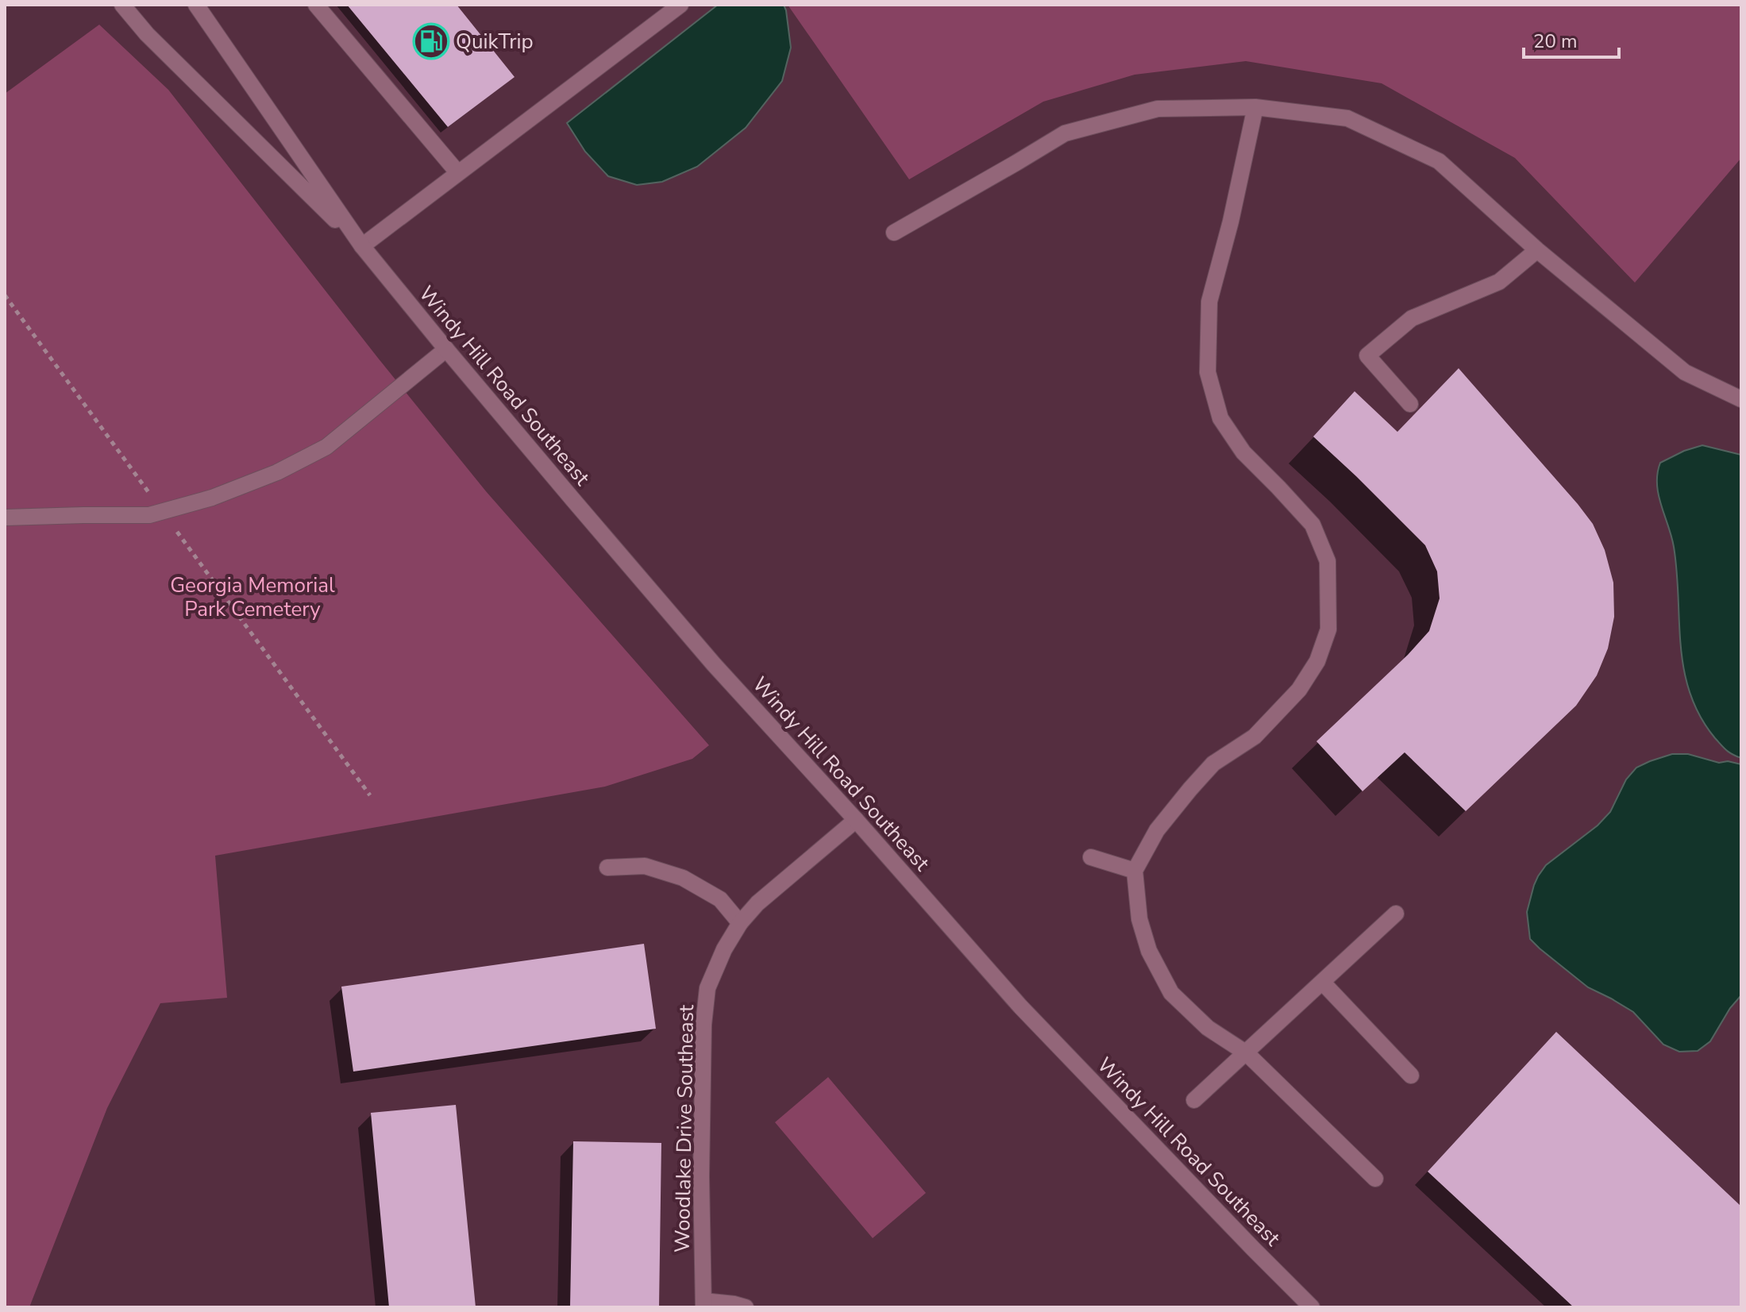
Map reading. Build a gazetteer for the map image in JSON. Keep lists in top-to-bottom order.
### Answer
{
  "streets": {
    "main road": ["Windy Hill Road Southeast", "Woodlake Drive Southeast"]
  },
  "crossings": [
    ["Windy Hill Road Southeast", "Woodlake Drive Southeast"]
  ],
  "parks": ["Georgia Memorial Park Cemetery"],
  "places": {
    "fuel station": ["QuikTrip"]
  },
  "scale_bar": "20 m"
}
